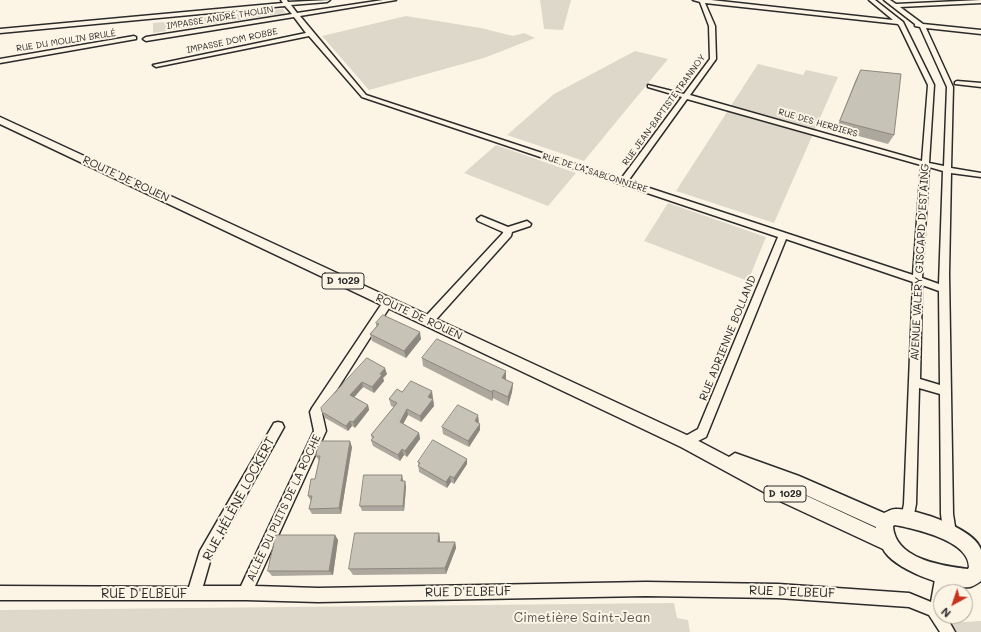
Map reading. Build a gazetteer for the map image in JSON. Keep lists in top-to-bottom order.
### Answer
{
  "streets": {
    "main road": ["ROUTE DE ROUEN", "D 1029"],
    "street": [
      "IMPASSE ANDRÉ THOUIN",
      "RUE DU MOULIN BRULÉ",
      "IMPASSE DOM ROBBE",
      "RUE JEAN-BAPTISTE TRANNOY",
      "RUE DES HERBIERS",
      "RUE DE LA SABLONNIÈRE",
      "AVENUE VALÉRY GISCARD D'ESTAING",
      "RUE ADRIENNE BOLLAND",
      "RUE HÉLÈNE LOCKERT",
      "ALLÉE DU PUITS DE LA ROCHE",
      "RUE D'ELBEUF"
    ]
  },
  "crossings": [
    ["IMPASSE ANDRÉ THOUIN", "RUE DE LA SABLONNIÈRE"],
    ["IMPASSE DOM ROBBE", "RUE DE LA SABLONNIÈRE"],
    ["RUE JEAN-BAPTISTE TRANNOY", "RUE DES HERBIERS"],
    ["RUE JEAN-BAPTISTE TRANNOY", "RUE DE LA SABLONNIÈRE"],
    ["RUE DES HERBIERS", "AVENUE VALÉRY GISCARD D'ESTAING"],
    ["RUE DE LA SABLONNIÈRE", "AVENUE VALÉRY GISCARD D'ESTAING"],
    ["RUE DE LA SABLONNIÈRE", "RUE ADRIENNE BOLLAND"],
    ["ROUTE DE ROUEN", "RUE ADRIENNE BOLLAND"],
    ["ROUTE DE ROUEN", "ALLÉE DU PUITS DE LA ROCHE"],
    ["RUE HÉLÈNE LOCKERT", "RUE D'ELBEUF"],
    ["ALLÉE DU PUITS DE LA ROCHE", "RUE D'ELBEUF"]
  ],
  "parks": ["Cimetière Saint-Jean"],
  "north": "bottom left"
}
